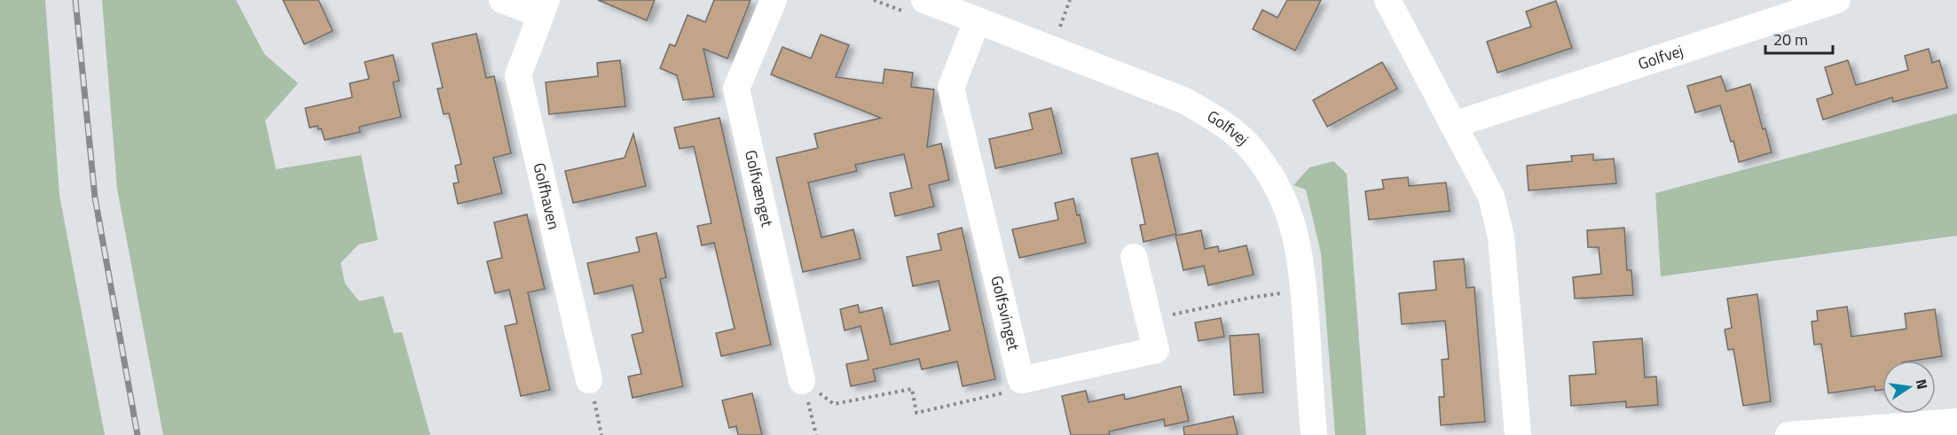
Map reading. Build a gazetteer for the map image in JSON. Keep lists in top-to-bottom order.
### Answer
{
  "streets": {
    "street": [
      "Golfvej",
      "Golfvænget",
      "Golfhaven",
      "Golfsvinget"
    ]
  },
  "crossings": [
    ["Golfvej", "Golfsvinget"]
  ],
  "scale_bar": "20 m",
  "north": "right"
}
